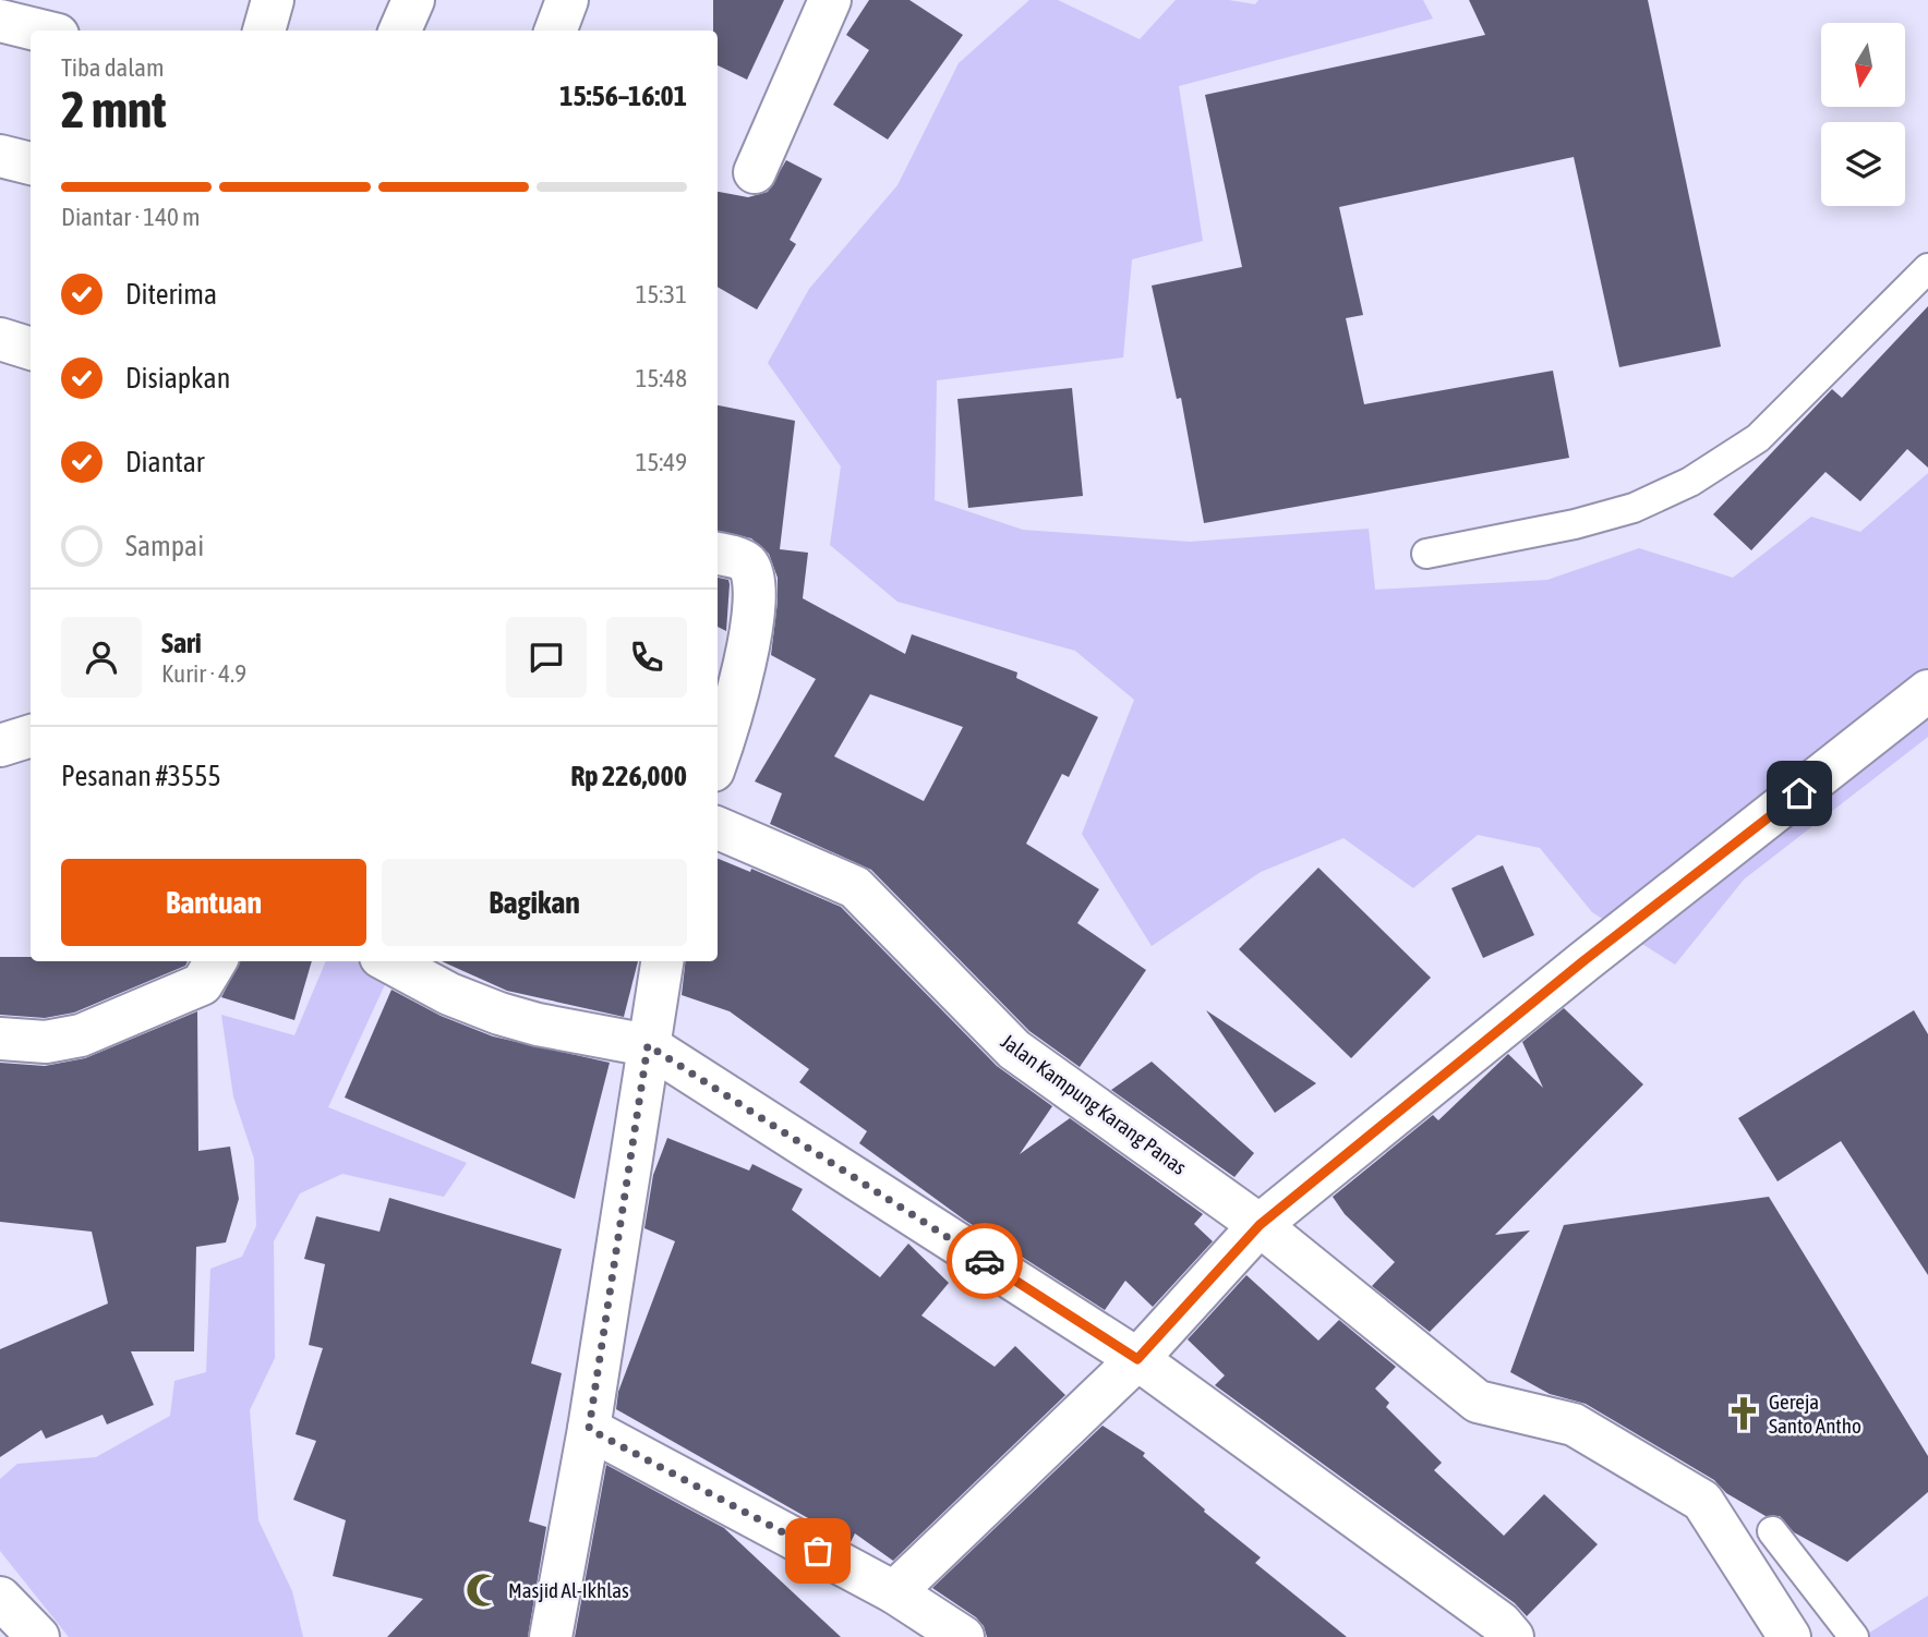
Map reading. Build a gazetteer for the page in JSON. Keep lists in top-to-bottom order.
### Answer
{
  "streets": {
    "street": ["Jalan Kampung Karang Panas"]
  },
  "places": {
    "church": ["Gereja Santo Antho"],
    "mosque": ["Masjid Al-Ikhlas"]
  },
  "north": "bottom",
  "page": {
    "heading": ["2 mnt", "Tiba dalam", "15:56–16:01"],
    "panel": [
      "Sari",
      "Kurir · 4.9",
      "Pesanan #3555",
      "Rp 226,000"
    ],
    "bar": "Diantar · 140 m",
    "list": [
      ["Diterima", "15:31"],
      ["Disiapkan", "15:48"],
      ["Diantar", "15:49"],
      "Sampai"
    ],
    "buttons": ["Bantuan", "Bagikan"]
  }
}
